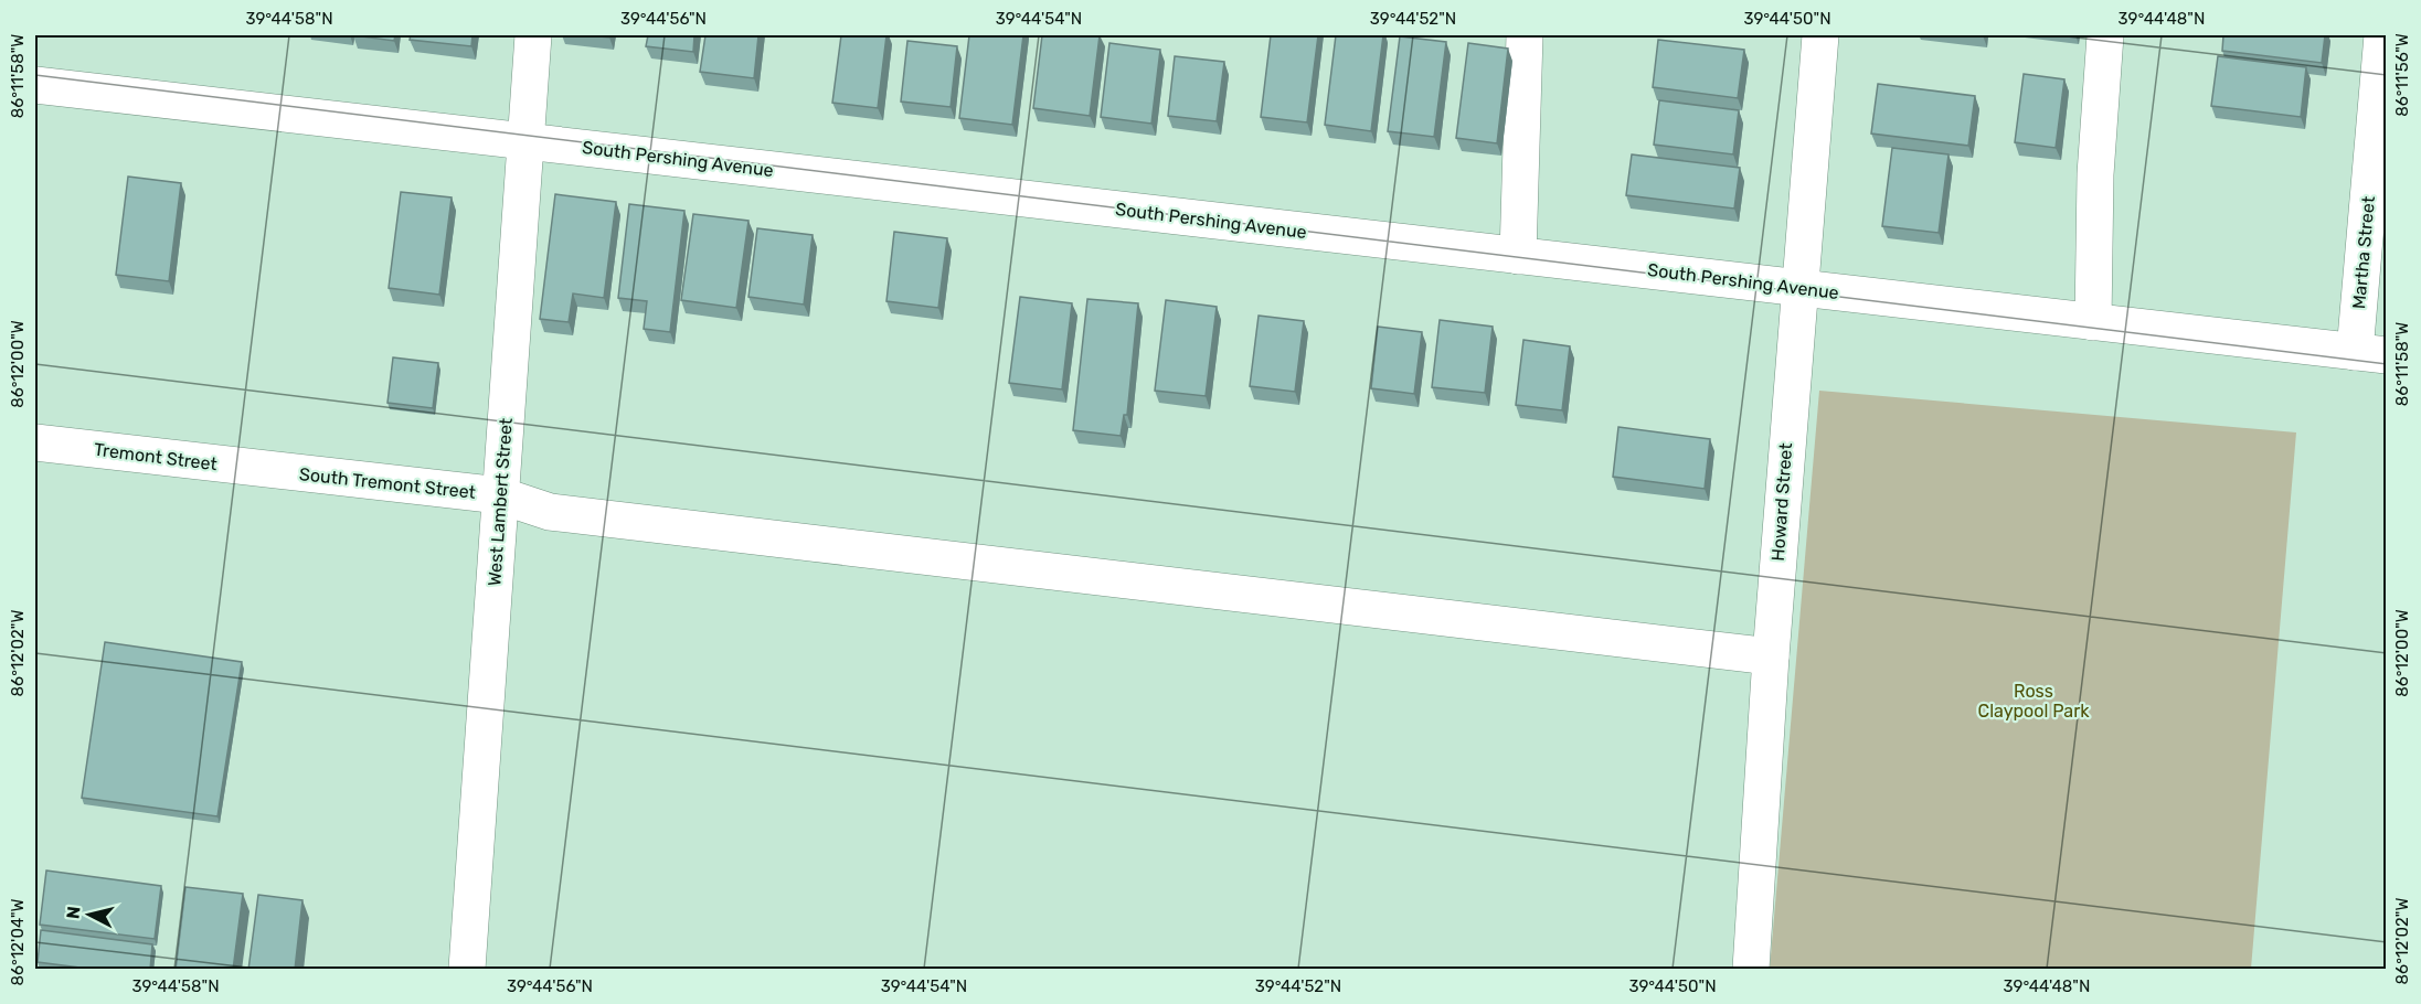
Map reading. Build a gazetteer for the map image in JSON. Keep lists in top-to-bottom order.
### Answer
{
  "streets": {
    "street": [
      "South Pershing Avenue",
      "Martha Street",
      "Tremont Street",
      "South Tremont Street",
      "West Lambert Street",
      "Howard Street"
    ]
  },
  "crossings": [
    ["South Pershing Avenue", "Martha Street"],
    ["South Pershing Avenue", "West Lambert Street"],
    ["South Pershing Avenue", "Howard Street"],
    ["Tremont Street", "South Tremont Street"],
    ["South Tremont Street", "West Lambert Street"],
    ["South Tremont Street", "Howard Street"]
  ],
  "parks": ["Ross Claypool Park"],
  "north": "left",
  "coordinates": [
    "39°44'58\"N",
    "39°44'56\"N",
    "39°44'54\"N",
    "39°44'52\"N",
    "39°44'50\"N",
    "39°44'48\"N",
    "86°11'56\"W",
    "86°11'58\"W",
    "86°12'00\"W",
    "86°12'02\"W",
    "86°12'04\"W"
  ]
}
